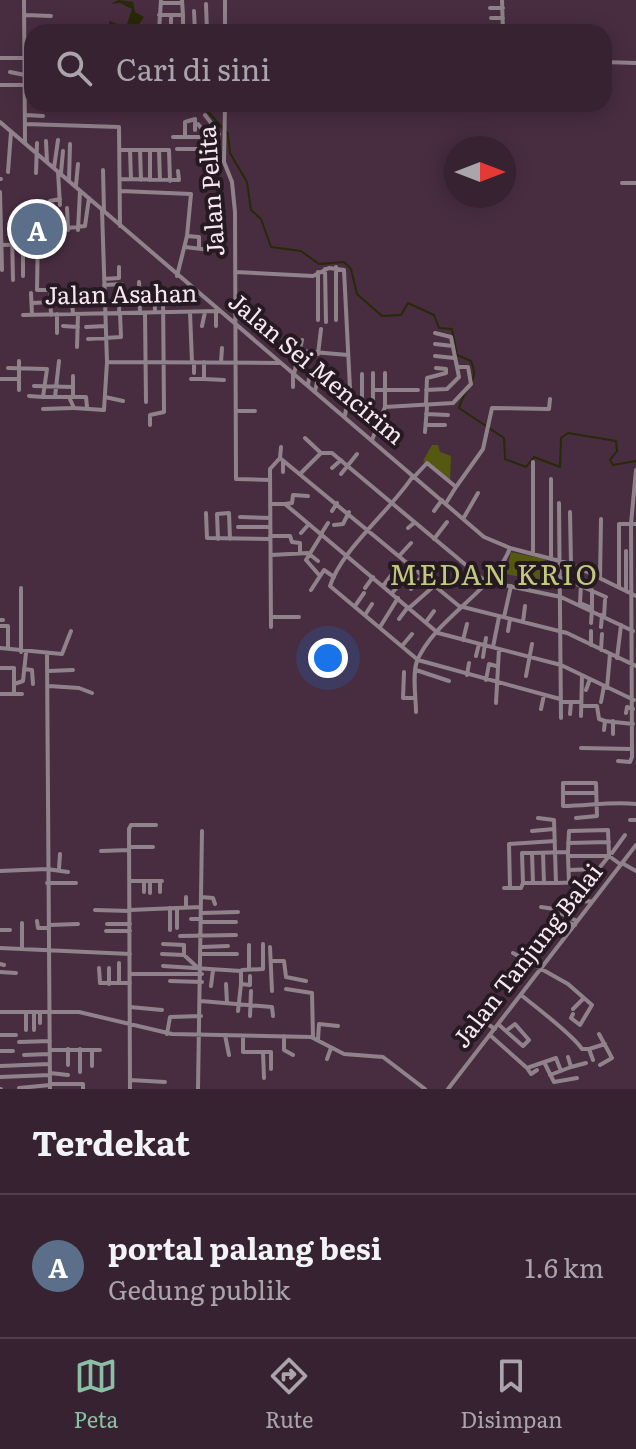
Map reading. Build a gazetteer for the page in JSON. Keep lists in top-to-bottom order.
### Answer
{
  "streets": {
    "street": [
      "Jalan Pelita",
      "Jalan Asahan",
      "Jalan Sei Mencirim",
      "Jalan Tanjung Balai"
    ]
  },
  "crossings": [
    ["Jalan Pelita", "Jalan Sei Mencirim"],
    ["Jalan Asahan", "Jalan Sei Mencirim"]
  ],
  "districts": ["MEDAN KRIO"],
  "north": "right",
  "page": {
    "search": "Cari di sini",
    "pins": "A",
    "heading": "Terdekat",
    "list": [
      {
        "mark": "A",
        "name": "portal palang besi",
        "note": "Gedung publik",
        "value": "1.6 km"
      }
    ],
    "nav": ["Peta", "Rute", "Disimpan"]
  }
}
